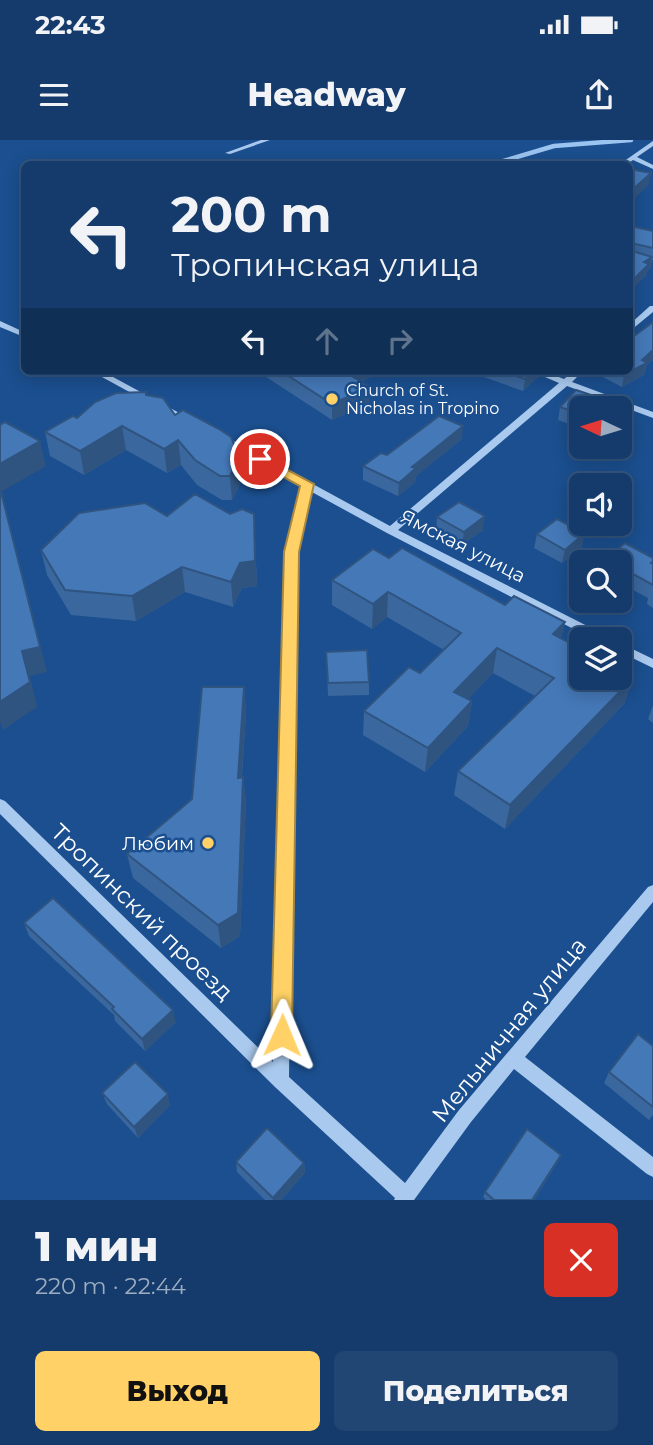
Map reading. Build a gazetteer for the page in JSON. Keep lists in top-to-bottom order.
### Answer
{
  "streets": {
    "street": ["Ямская улица", "Тропинский проезд", "Мельничная улица"]
  },
  "places": ["Church of St. Nicholas in Tropino", "Любим"],
  "north": "left",
  "page": {
    "status": "22:43",
    "header": "Headway",
    "turn": ["200 m", "Тропинская улица"],
    "heading": ["1 мин", "220 m · 22:44"],
    "buttons": ["Выход", "Поделиться"]
  }
}
